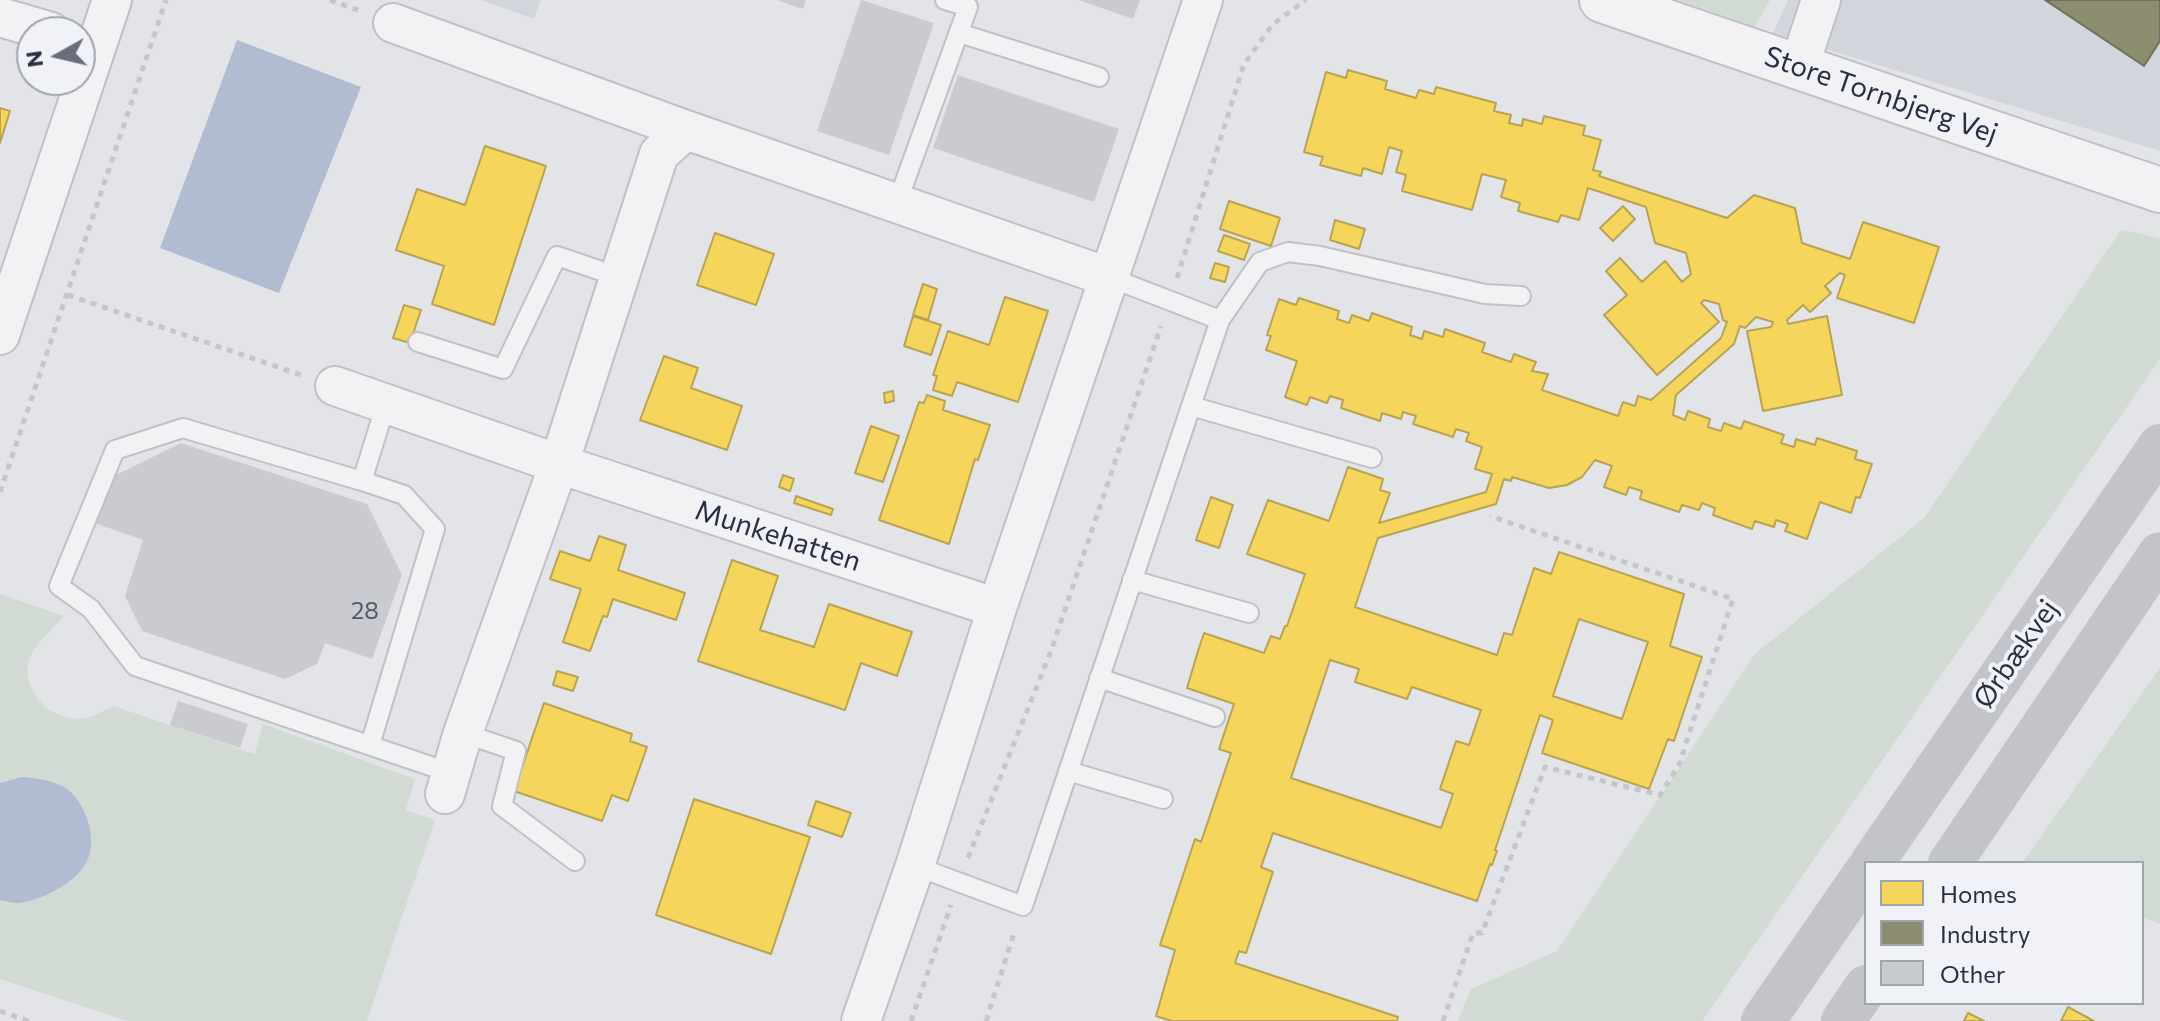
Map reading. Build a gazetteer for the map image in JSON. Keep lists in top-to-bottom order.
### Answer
{
  "streets": {
    "main road": ["Ørbækvej"],
    "street": ["Store Tornbjerg Vej", "Munkehatten"]
  },
  "house_numbers": ["28"],
  "legend": ["Homes", "Industry", "Other"],
  "north": "left"
}
